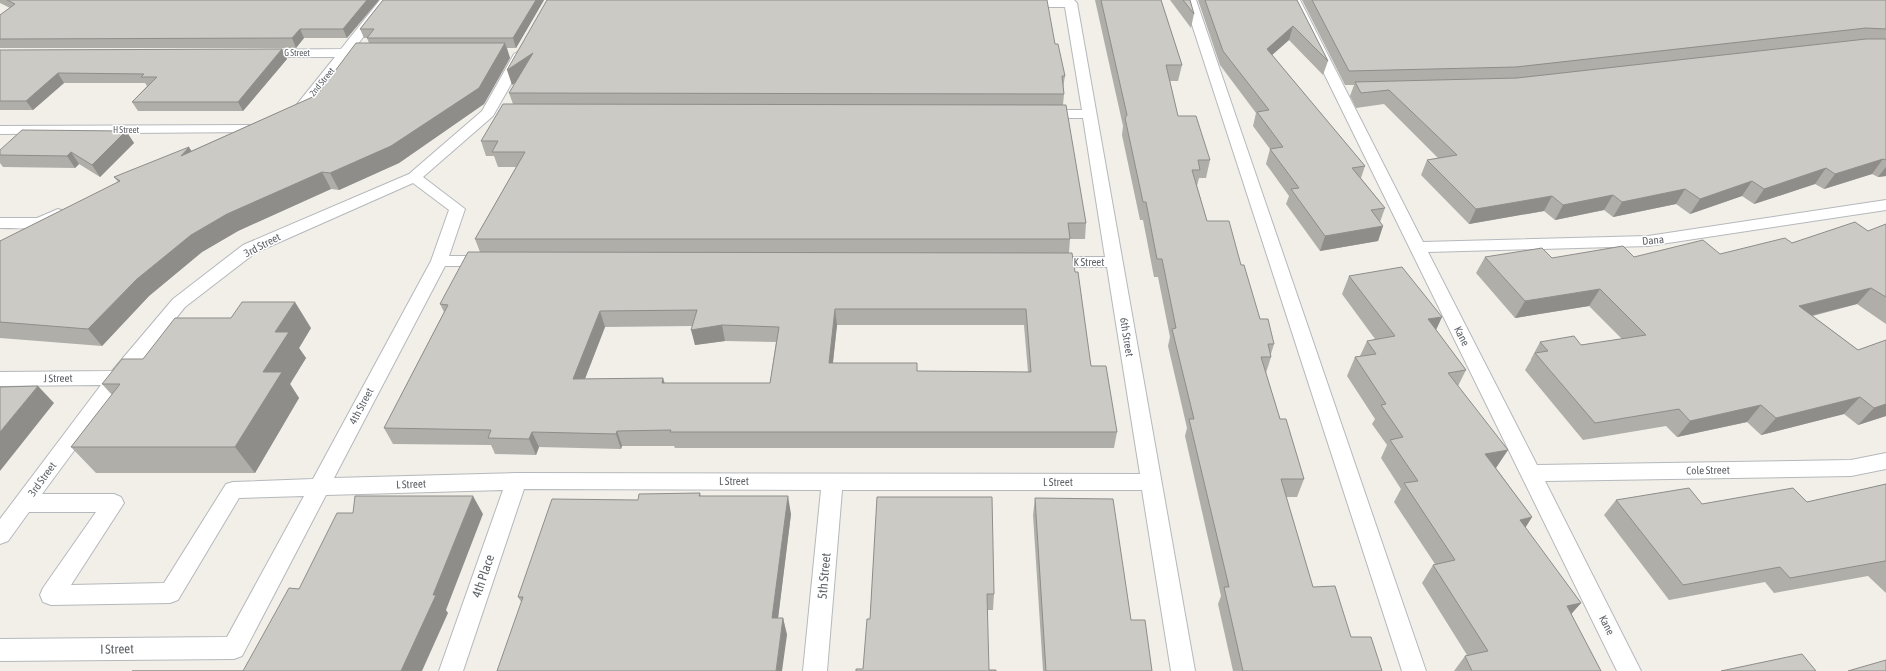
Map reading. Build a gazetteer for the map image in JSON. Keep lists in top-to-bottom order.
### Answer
{
  "streets": {
    "lane": [
      "G Street",
      "2nd Street",
      "H Street",
      "Dana",
      "3rd Street",
      "K Street",
      "Kane",
      "6th Street",
      "J Street",
      "4th Street",
      "Cole Street",
      "L Street",
      "4th Place",
      "5th Street",
      "I Street"
    ]
  },
  "crossings": [
    ["G Street", "2nd Street"],
    ["Dana", "Kane"],
    ["3rd Street", "J Street"],
    ["3rd Street", "4th Street"],
    ["3rd Street", "L Street"],
    ["K Street", "6th Street"],
    ["Kane", "Cole Street"],
    ["6th Street", "L Street"],
    ["4th Street", "L Street"],
    ["4th Street", "I Street"],
    ["L Street", "4th Place"],
    ["L Street", "5th Street"]
  ]
}
